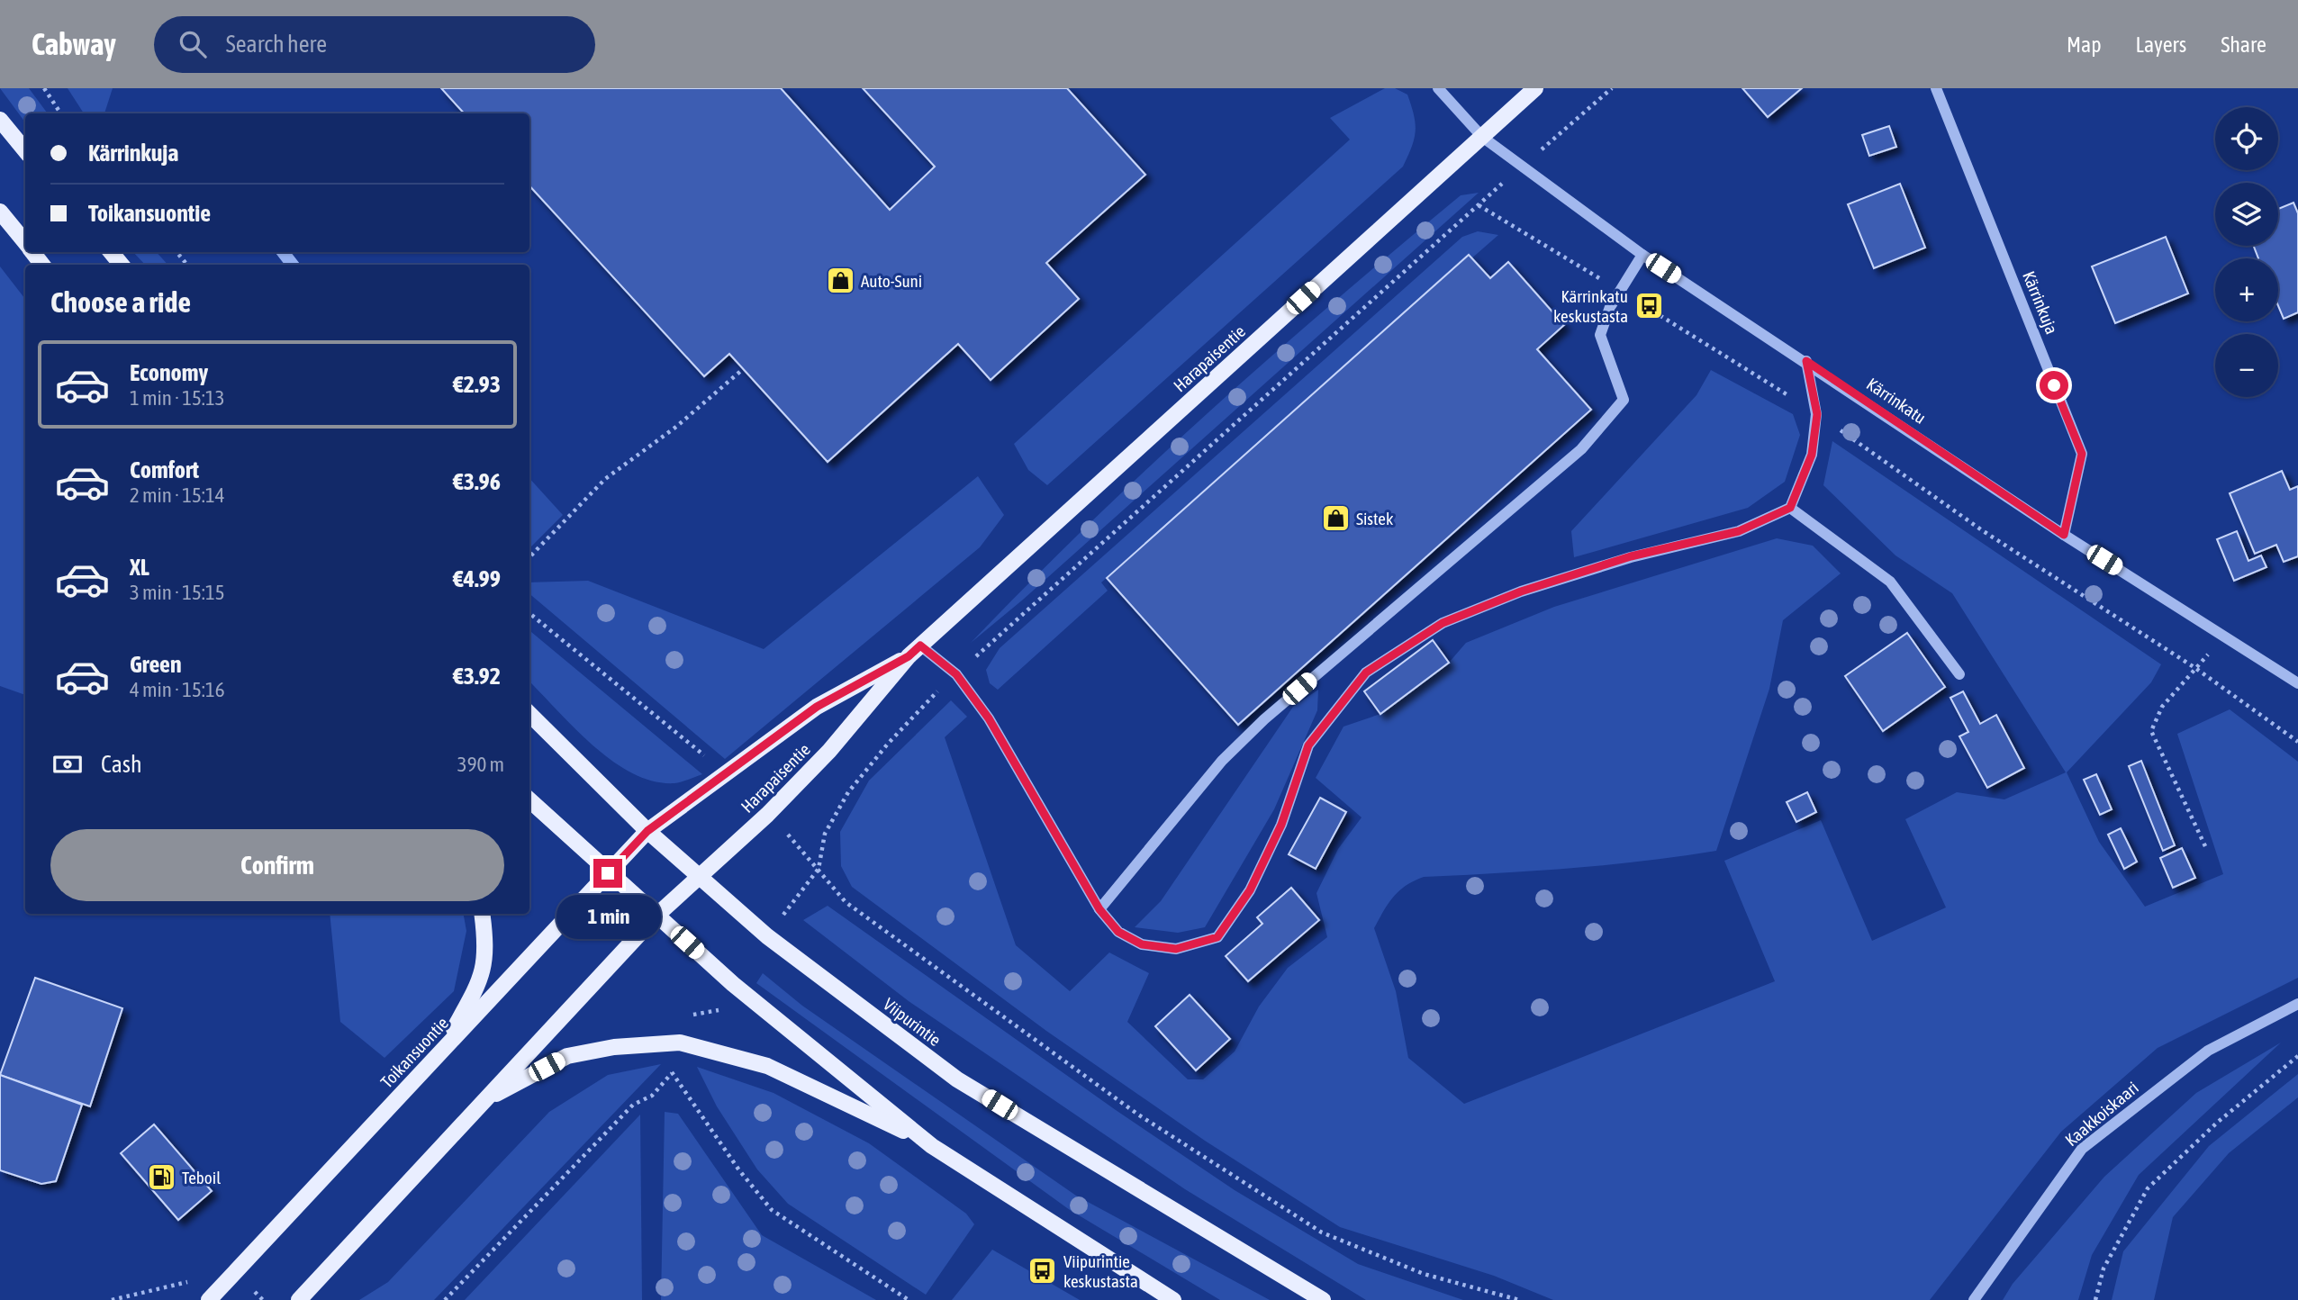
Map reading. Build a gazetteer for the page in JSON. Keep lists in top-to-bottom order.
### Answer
{
  "streets": {
    "main road": ["Harapaisentie", "Viipurintie", "Toikansuontie"],
    "street": ["Kärrinkuja", "Kärrinkatu", "Kaakkoiskaari"]
  },
  "crossings": [
    ["Kärrinkuja", "Kärrinkatu"],
    ["Harapaisentie", "Kärrinkatu"],
    ["Harapaisentie", "Viipurintie"],
    ["Harapaisentie", "Toikansuontie"],
    ["Viipurintie", "Toikansuontie"]
  ],
  "places": {
    "shop": ["Auto-Suni", "Sistek"],
    "bus stop": ["Kärrinkatu keskustasta", "Viipurintie keskustasta"],
    "fuel station": ["Teboil"]
  },
  "page": {
    "header": "Cabway",
    "search": "Search here",
    "nav": ["Map", "Layers", "Share"],
    "map_buttons": ["+", "−"],
    "banner": ["Kärrinkuja", "Toikansuontie"],
    "heading": "Choose a ride",
    "list": [
      {
        "name": "Economy",
        "note": "1 min · 15:13",
        "value": "€2.93"
      },
      {
        "name": "Comfort",
        "note": "2 min · 15:14",
        "value": "€3.96"
      },
      {
        "name": "XL",
        "note": "3 min · 15:15",
        "value": "€4.99"
      },
      {
        "name": "Green",
        "note": "4 min · 15:16",
        "value": "€3.92"
      }
    ],
    "pay": ["Cash", "390 m"],
    "buttons": "Confirm",
    "bubble": "1 min"
  }
}
